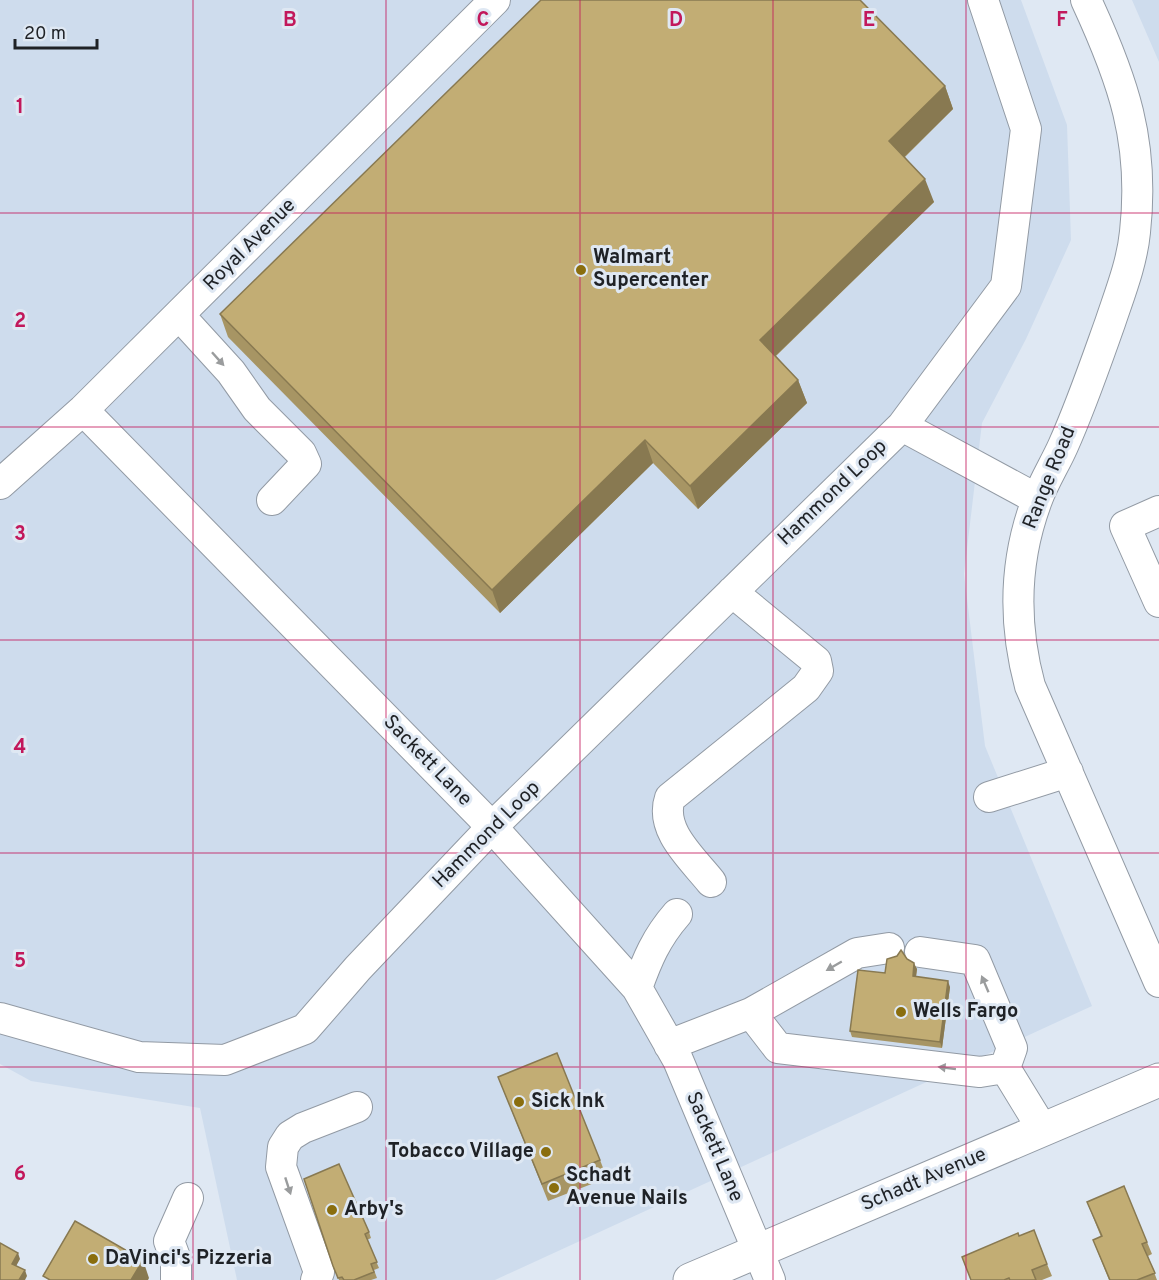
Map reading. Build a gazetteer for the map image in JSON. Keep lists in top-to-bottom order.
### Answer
{
  "streets": {
    "main road": ["Schadt Avenue"],
    "street": [
      "Royal Avenue",
      "Range Road",
      "Hammond Loop",
      "Sackett Lane"
    ]
  },
  "crossings": [
    ["Royal Avenue", "Sackett Lane"],
    ["Range Road", "Hammond Loop"],
    ["Hammond Loop", "Sackett Lane"],
    ["Sackett Lane", "Schadt Avenue"]
  ],
  "places": [
    "Walmart Supercenter",
    "Wells Fargo",
    "Sick Ink",
    "Tobacco Village",
    "Schadt Avenue Nails",
    "Arby's",
    "DaVinci's Pizzeria"
  ],
  "scale_bar": "20 m",
  "grid": {
    "columns": [
      "B",
      "C",
      "D",
      "E",
      "F"
    ],
    "rows": [
      "1",
      "2",
      "3",
      "4",
      "5",
      "6"
    ]
  }
}
